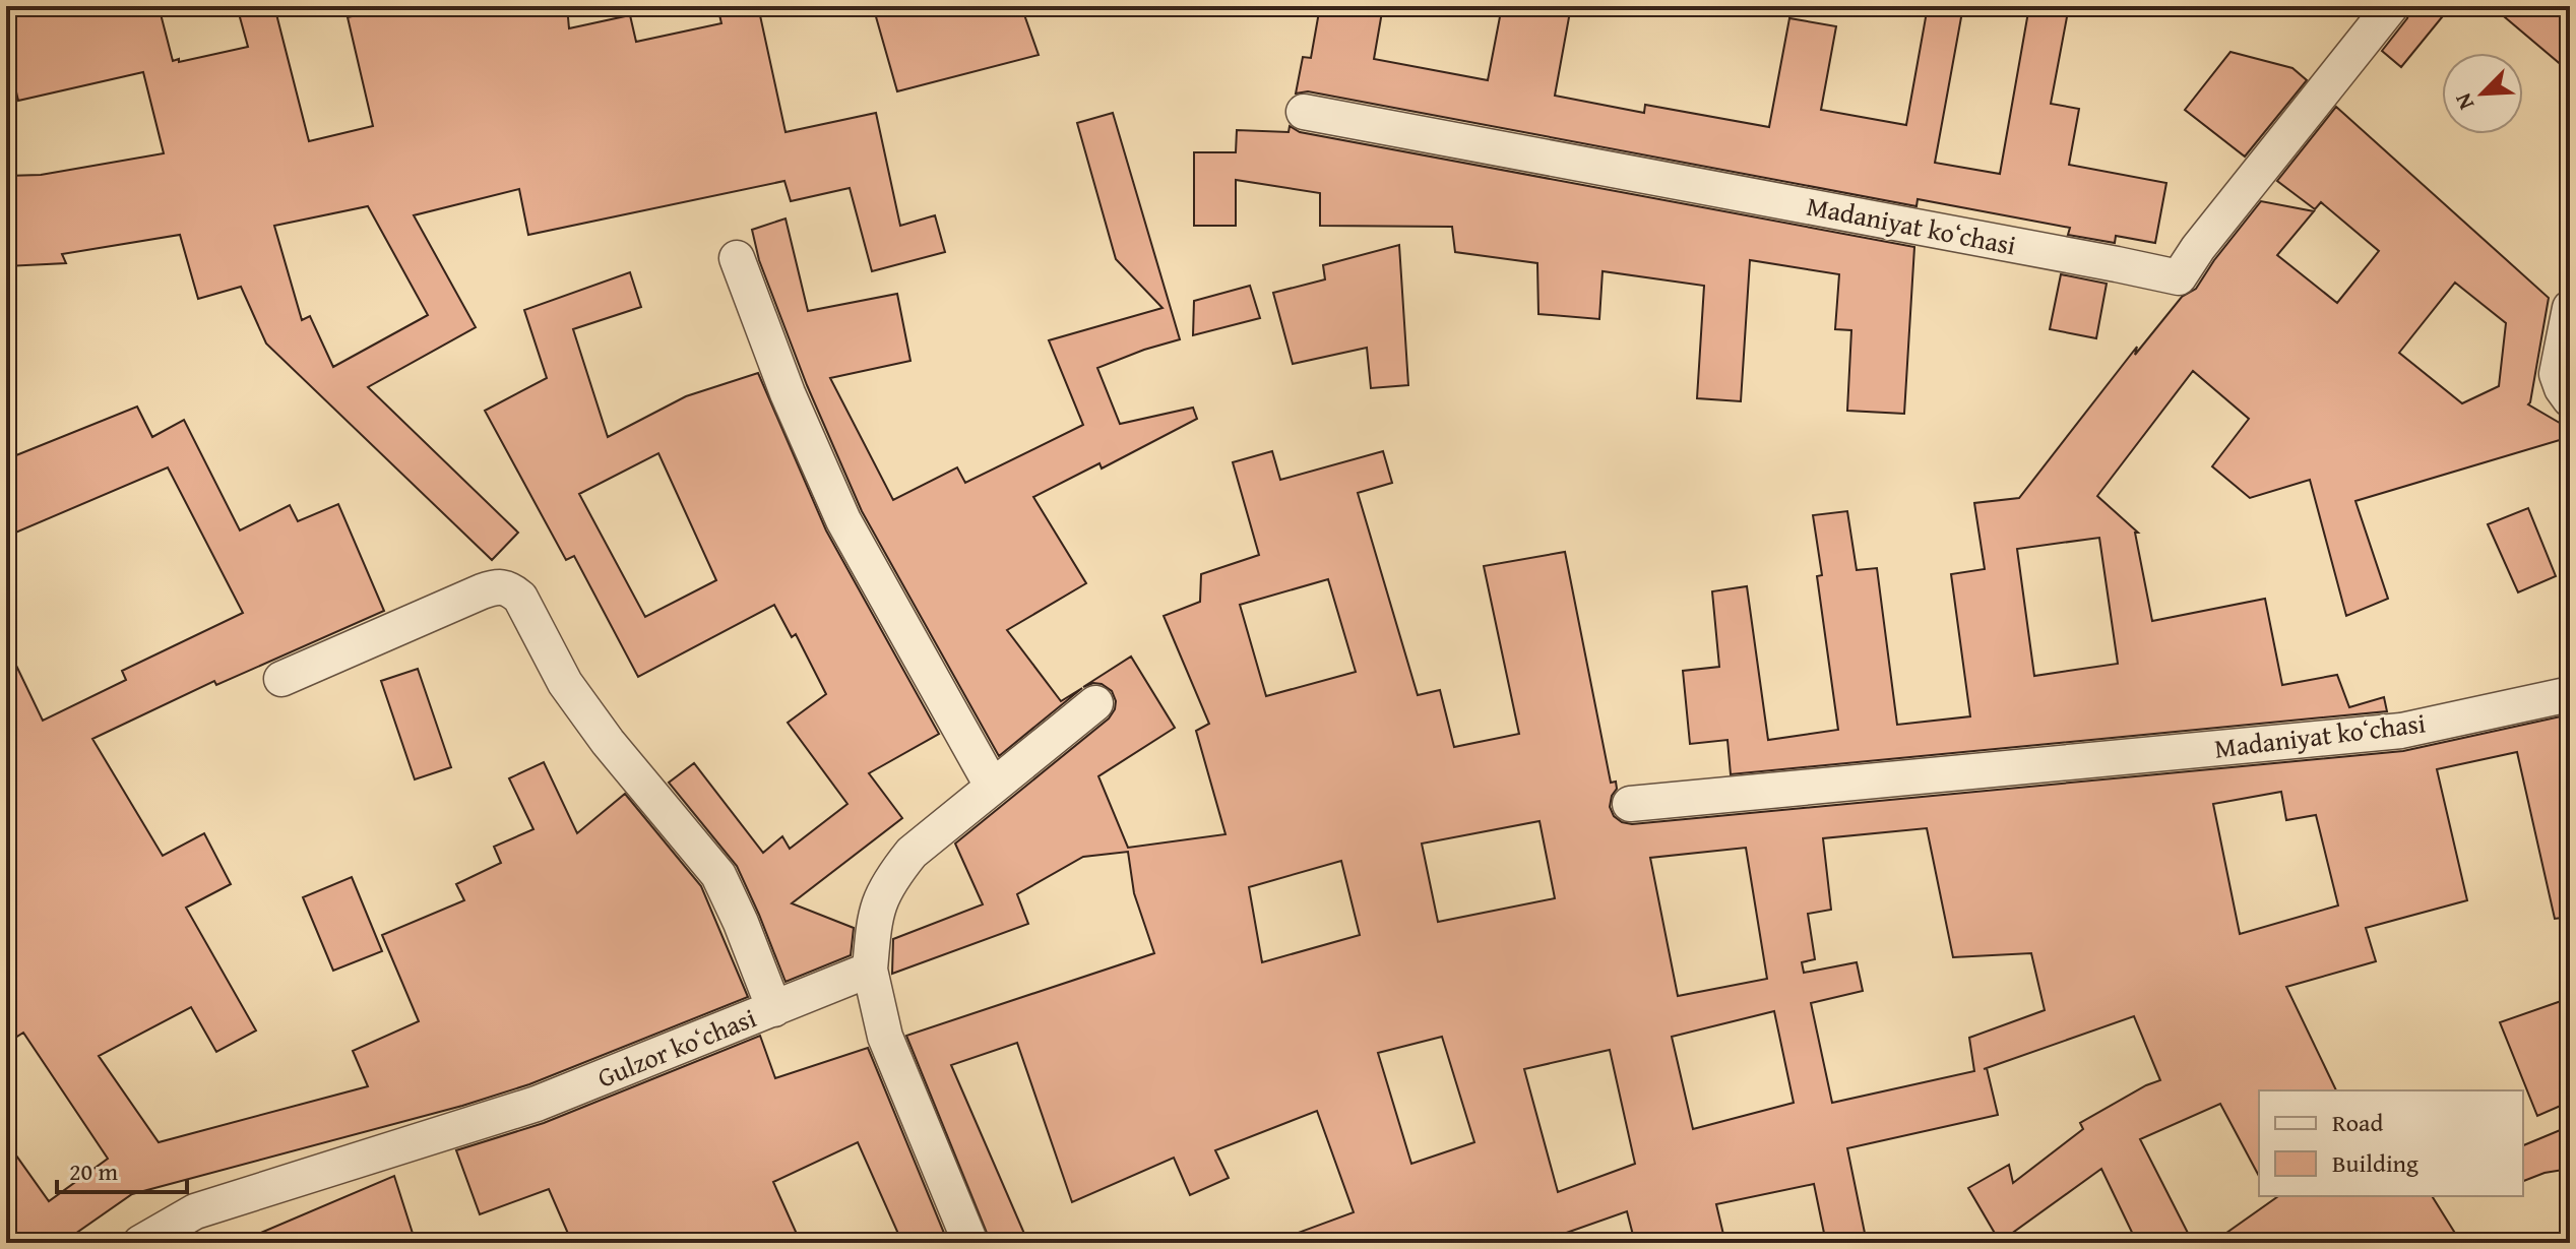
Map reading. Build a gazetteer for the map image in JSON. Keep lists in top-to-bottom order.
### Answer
{
  "streets": {
    "street": ["Madaniyat koʻchasi", "Gulzor koʻchasi"]
  },
  "legend": ["Road", "Building"],
  "scale_bar": "20 m",
  "north": "bottom left"
}
